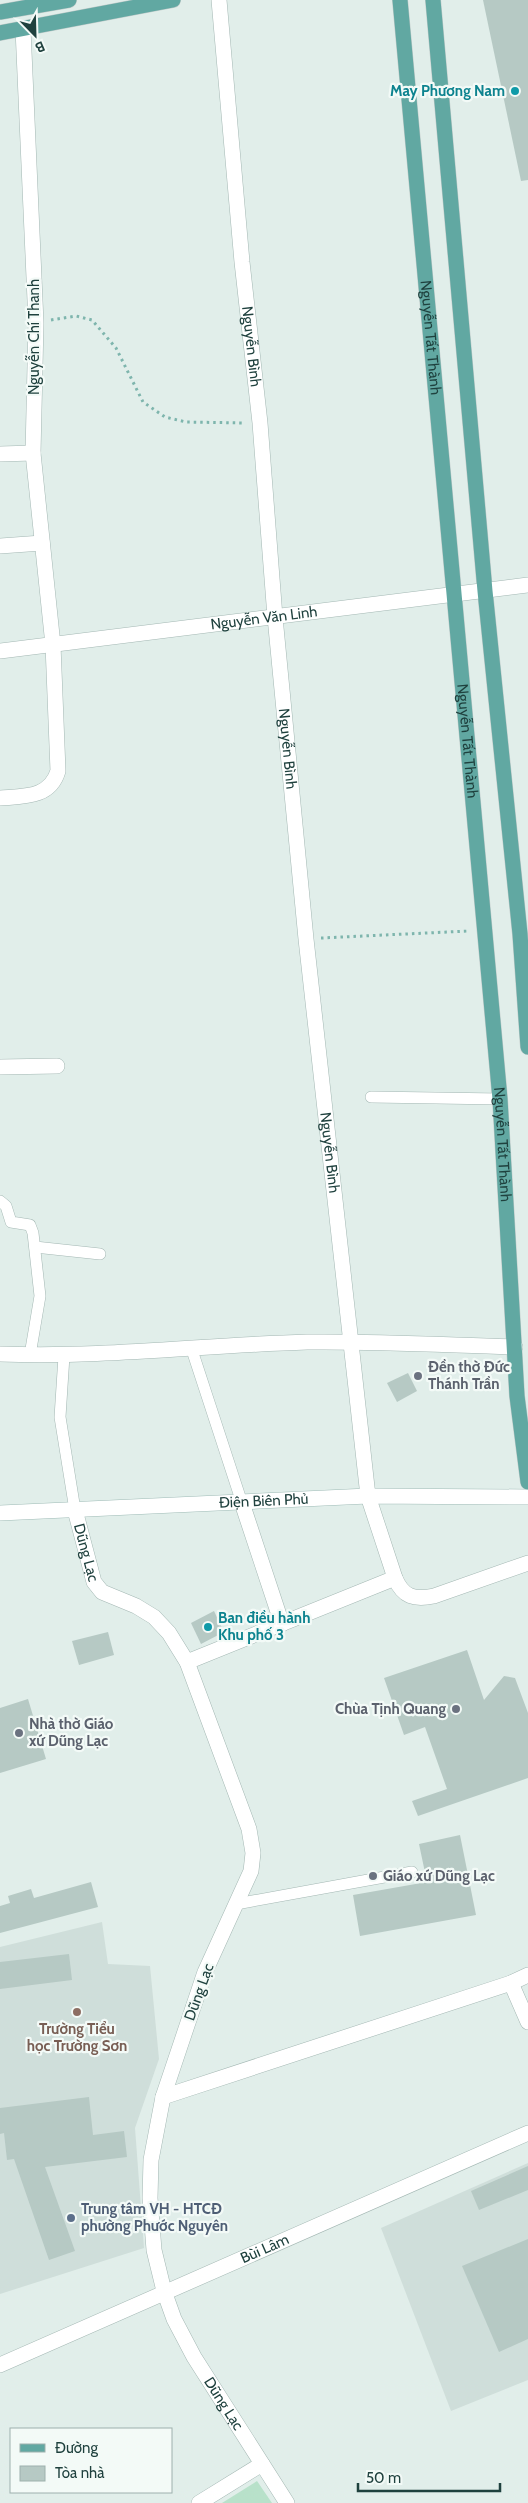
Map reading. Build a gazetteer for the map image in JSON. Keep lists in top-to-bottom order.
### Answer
{
  "streets": {
    "main road": ["Nguyễn Tất Thành"],
    "street": [
      "Nguyễn Chí Thanh",
      "Nguyễn Bình",
      "Nguyễn Văn Linh",
      "Điện Biên Phủ",
      "Dũng Lạc",
      "Bùi Lâm"
    ]
  },
  "crossings": [
    ["Nguyễn Chí Thanh", "Nguyễn Văn Linh"],
    ["Nguyễn Tất Thành", "Nguyễn Văn Linh"],
    ["Nguyễn Bình", "Nguyễn Văn Linh"],
    ["Nguyễn Bình", "Điện Biên Phủ"],
    ["Điện Biên Phủ", "Dũng Lạc"],
    ["Dũng Lạc", "Bùi Lâm"]
  ],
  "places": [
    "May Phương Nam",
    "Đền thờ Đức Thánh Trần",
    "Ban điều hành Khu phố 3",
    "Chùa Tịnh Quang",
    "Nhà thờ Giáo xứ Dũng Lạc",
    "Giáo xứ Dũng Lạc",
    "Trường Tiểu học Trường Sơn",
    "Trung tâm VH - HTCĐ phường Phước Nguyên"
  ],
  "legend": ["Đường", "Tòa nhà"],
  "scale_bar": "50 m",
  "north": "bottom right"
}
